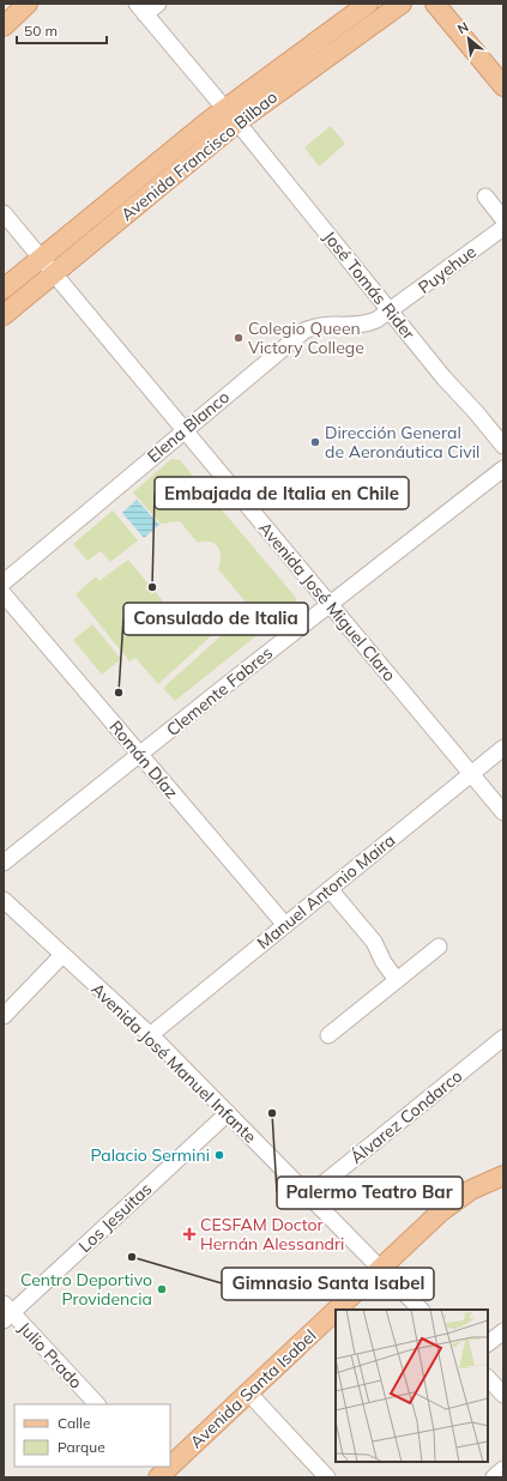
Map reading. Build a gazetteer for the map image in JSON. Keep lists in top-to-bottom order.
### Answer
{
  "streets": {
    "main road": ["Avenida Francisco Bilbao", "Avenida Santa Isabel"],
    "street": [
      "Puyehue",
      "José Tomás Rider",
      "Elena Blanco",
      "Avenida José Miguel Claro",
      "Clemente Fabres",
      "Román Díaz",
      "Manuel Antonio Maira",
      "Avenida José Manuel Infante",
      "Álvarez Condarco",
      "Los Jesuitas",
      "Julio Prado"
    ]
  },
  "crossings": [
    ["Avenida Francisco Bilbao", "José Tomás Rider"],
    ["Avenida Francisco Bilbao", "Avenida José Miguel Claro"],
    ["Puyehue", "José Tomás Rider"],
    ["Puyehue", "Elena Blanco"],
    ["José Tomás Rider", "Elena Blanco"],
    ["Elena Blanco", "Avenida José Miguel Claro"],
    ["Avenida José Miguel Claro", "Clemente Fabres"],
    ["Avenida José Miguel Claro", "Manuel Antonio Maira"],
    ["Clemente Fabres", "Román Díaz"],
    ["Román Díaz", "Manuel Antonio Maira"],
    ["Manuel Antonio Maira", "Avenida José Manuel Infante"],
    ["Avenida José Manuel Infante", "Álvarez Condarco"],
    ["Avenida José Manuel Infante", "Los Jesuitas"],
    ["Avenida José Manuel Infante", "Avenida Santa Isabel"],
    ["Los Jesuitas", "Julio Prado"]
  ],
  "places": {
    "other": [
      "Colegio Queen Victory College",
      "Dirección General de Aeronáutica Civil",
      "Embajada de Italia en Chile",
      "Consulado de Italia",
      "Palermo Teatro Bar",
      "Palacio Sermini",
      "Gimnasio Santa Isabel",
      "Centro Deportivo Providencia"
    ],
    "health": ["CESFAM Doctor Hernán Alessandri"]
  },
  "legend": ["Calle", "Parque"],
  "scale_bar": "50 m",
  "north": "top left"
}
